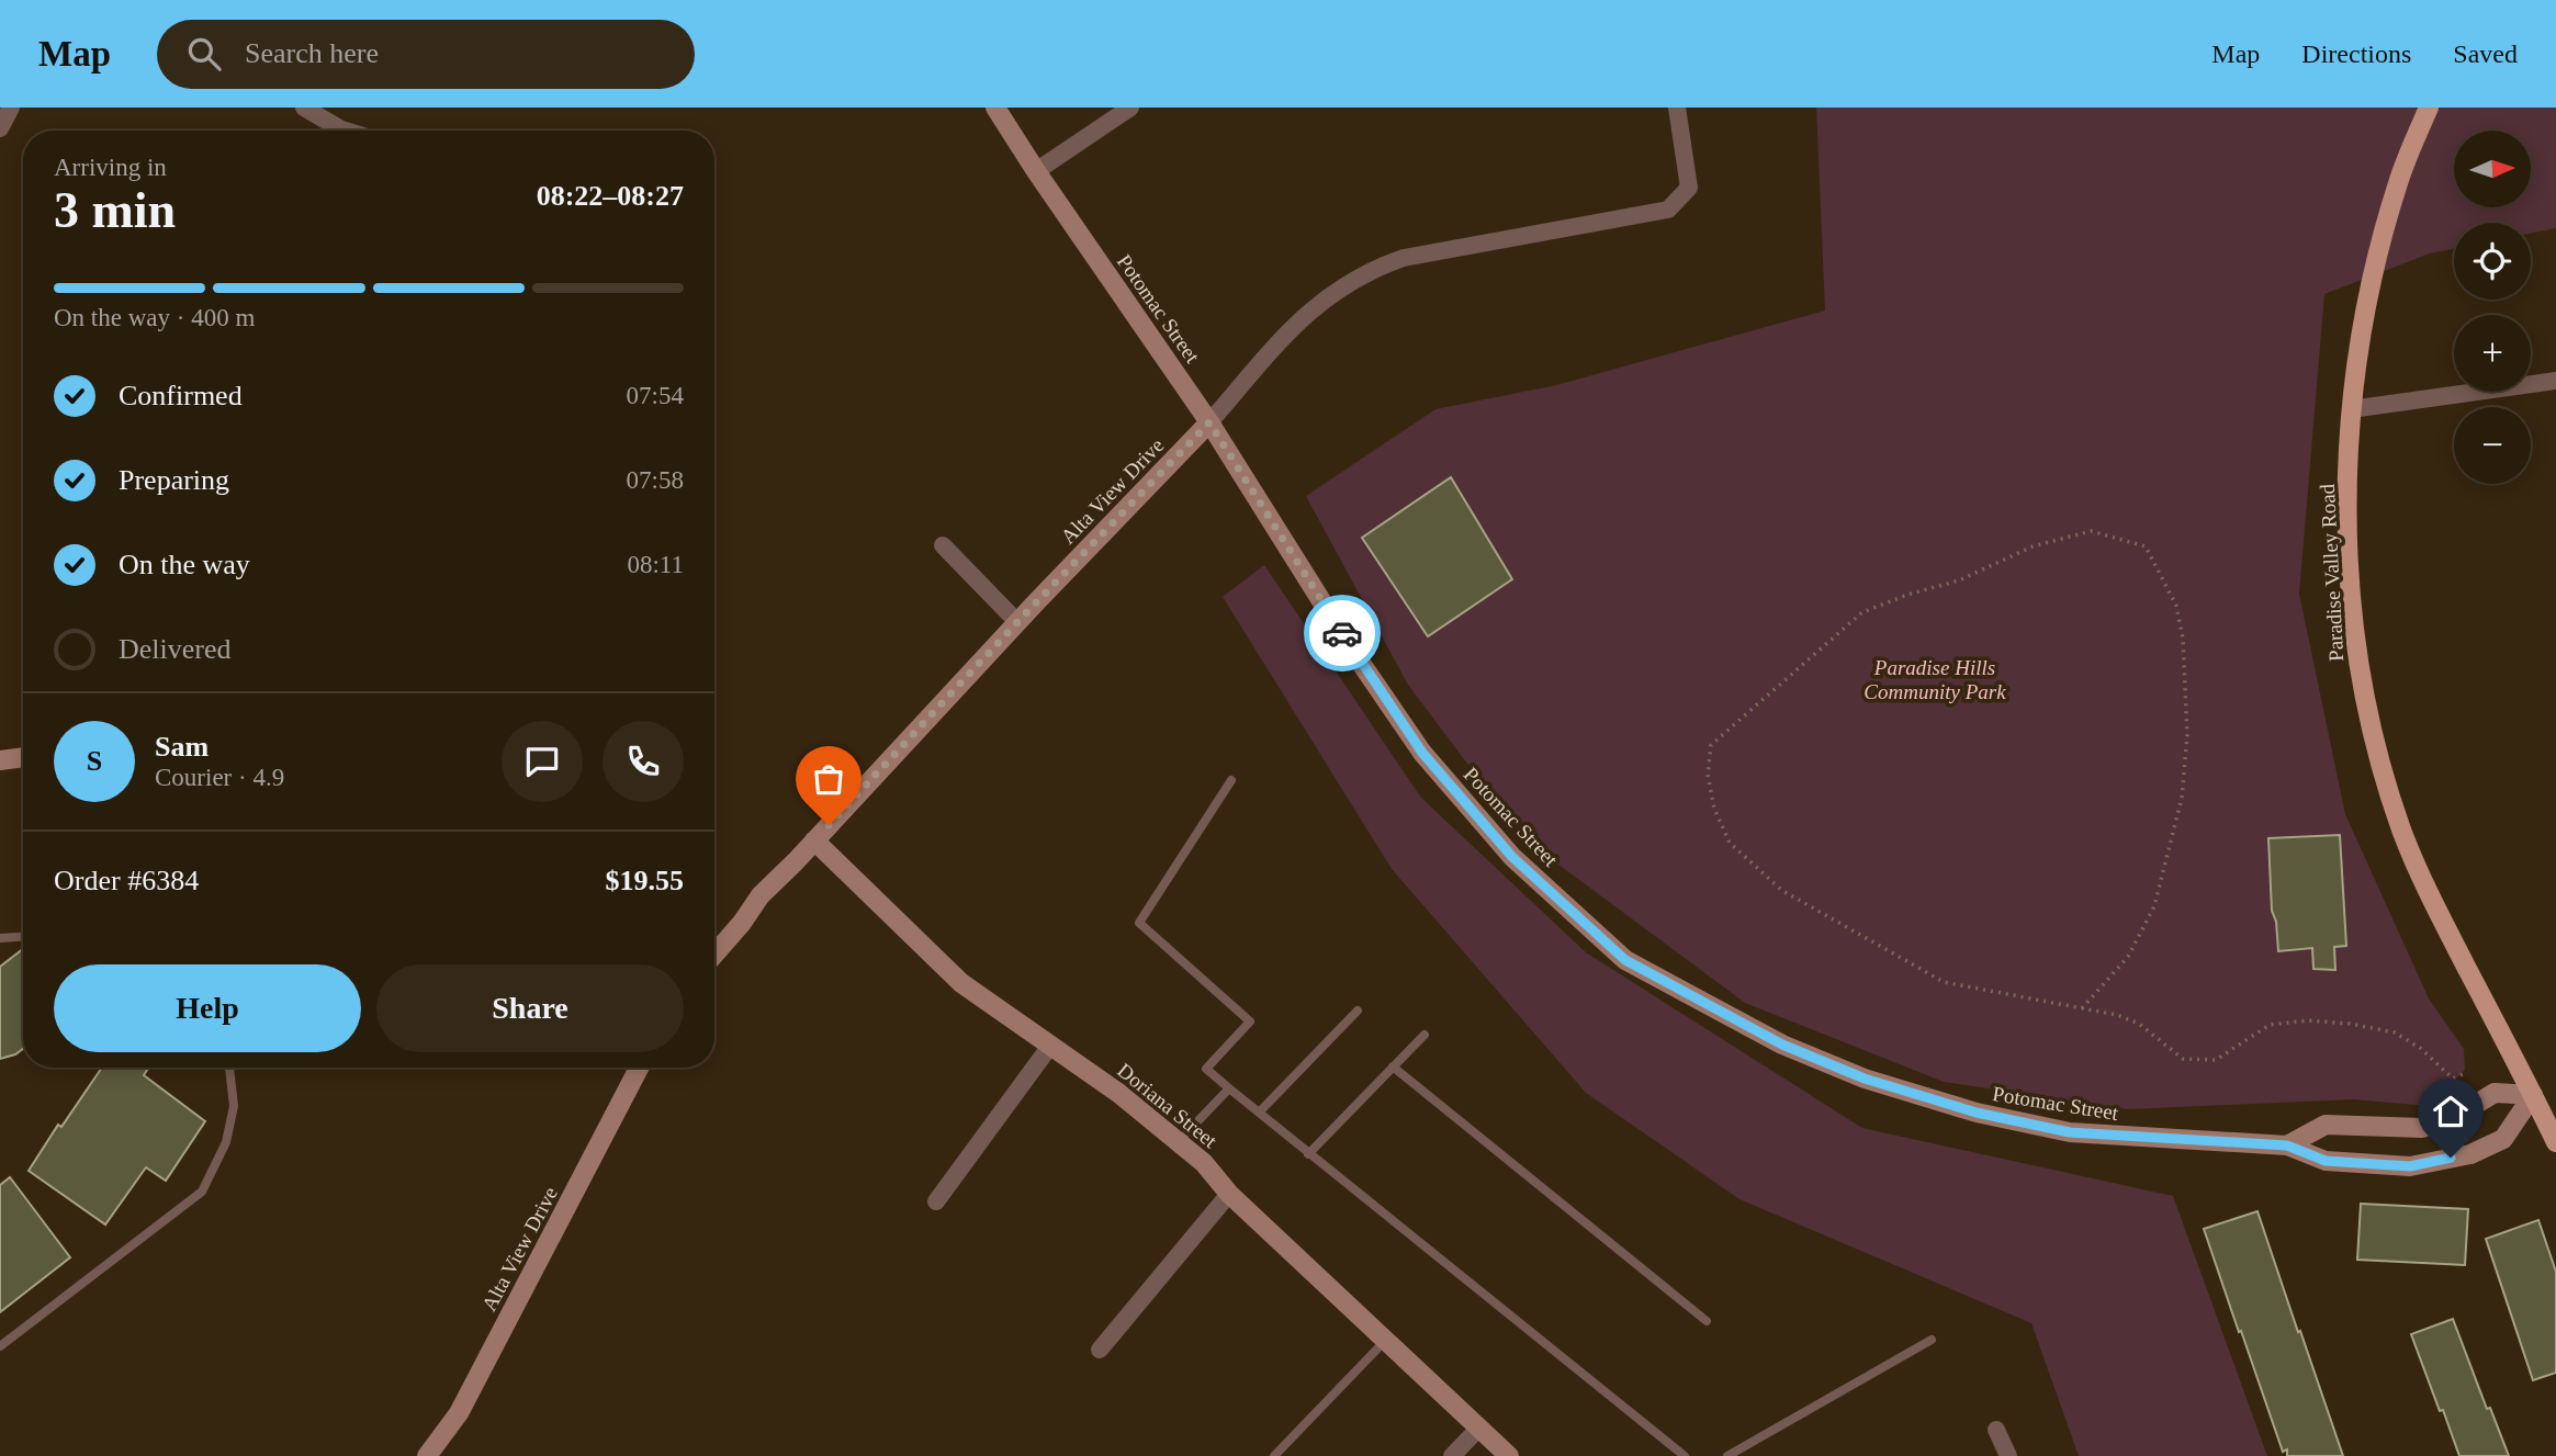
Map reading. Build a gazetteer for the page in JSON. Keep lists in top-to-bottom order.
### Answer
{
  "streets": {
    "main road": ["Paradise Valley Road"],
    "street": ["Potomac Street", "Alta View Drive", "Doriana Street"]
  },
  "crossings": [
    ["Potomac Street", "Alta View Drive"],
    ["Potomac Street", "Paradise Valley Road"],
    ["Alta View Drive", "Doriana Street"]
  ],
  "parks": ["Paradise Hills Community Park"],
  "north": "right",
  "page": {
    "header": "Map",
    "search": "Search here",
    "nav": ["Map", "Directions", "Saved"],
    "map_buttons": ["+", "−"],
    "heading": ["3 min", "Arriving in", "08:22–08:27"],
    "panel": [
      "Sam",
      "Courier · 4.9",
      "Order #6384",
      "$19.55"
    ],
    "bar": "On the way · 400 m",
    "list": [
      ["Confirmed", "07:54"],
      ["Preparing", "07:58"],
      ["On the way", "08:11"],
      "Delivered"
    ],
    "round": "S",
    "buttons": ["Help", "Share"]
  }
}
